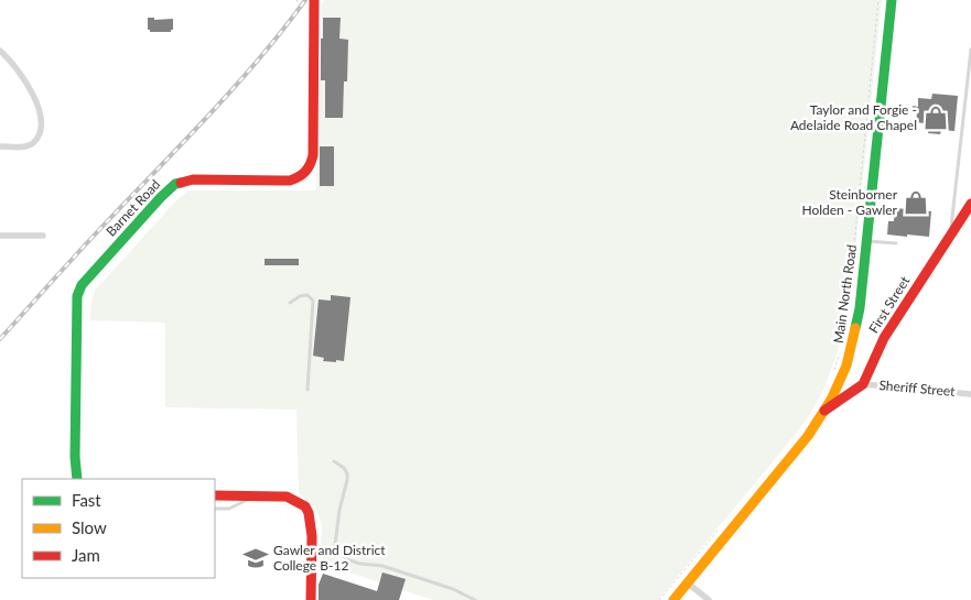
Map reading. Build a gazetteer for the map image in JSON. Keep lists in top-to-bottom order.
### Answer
{
  "streets": {
    "street": [
      "Barnet Road",
      "Main North Road",
      "First Street",
      "Sheriff Street"
    ]
  },
  "crossings": [
    ["Main North Road", "First Street"],
    ["First Street", "Sheriff Street"]
  ],
  "places": {
    "shop": ["Taylor and Forgie - Adelaide Road Chapel", "Steinborner Holden - Gawler"],
    "school or university": ["Gawler and District College B-12"]
  },
  "legend": ["Fast", "Slow", "Jam"]
}
